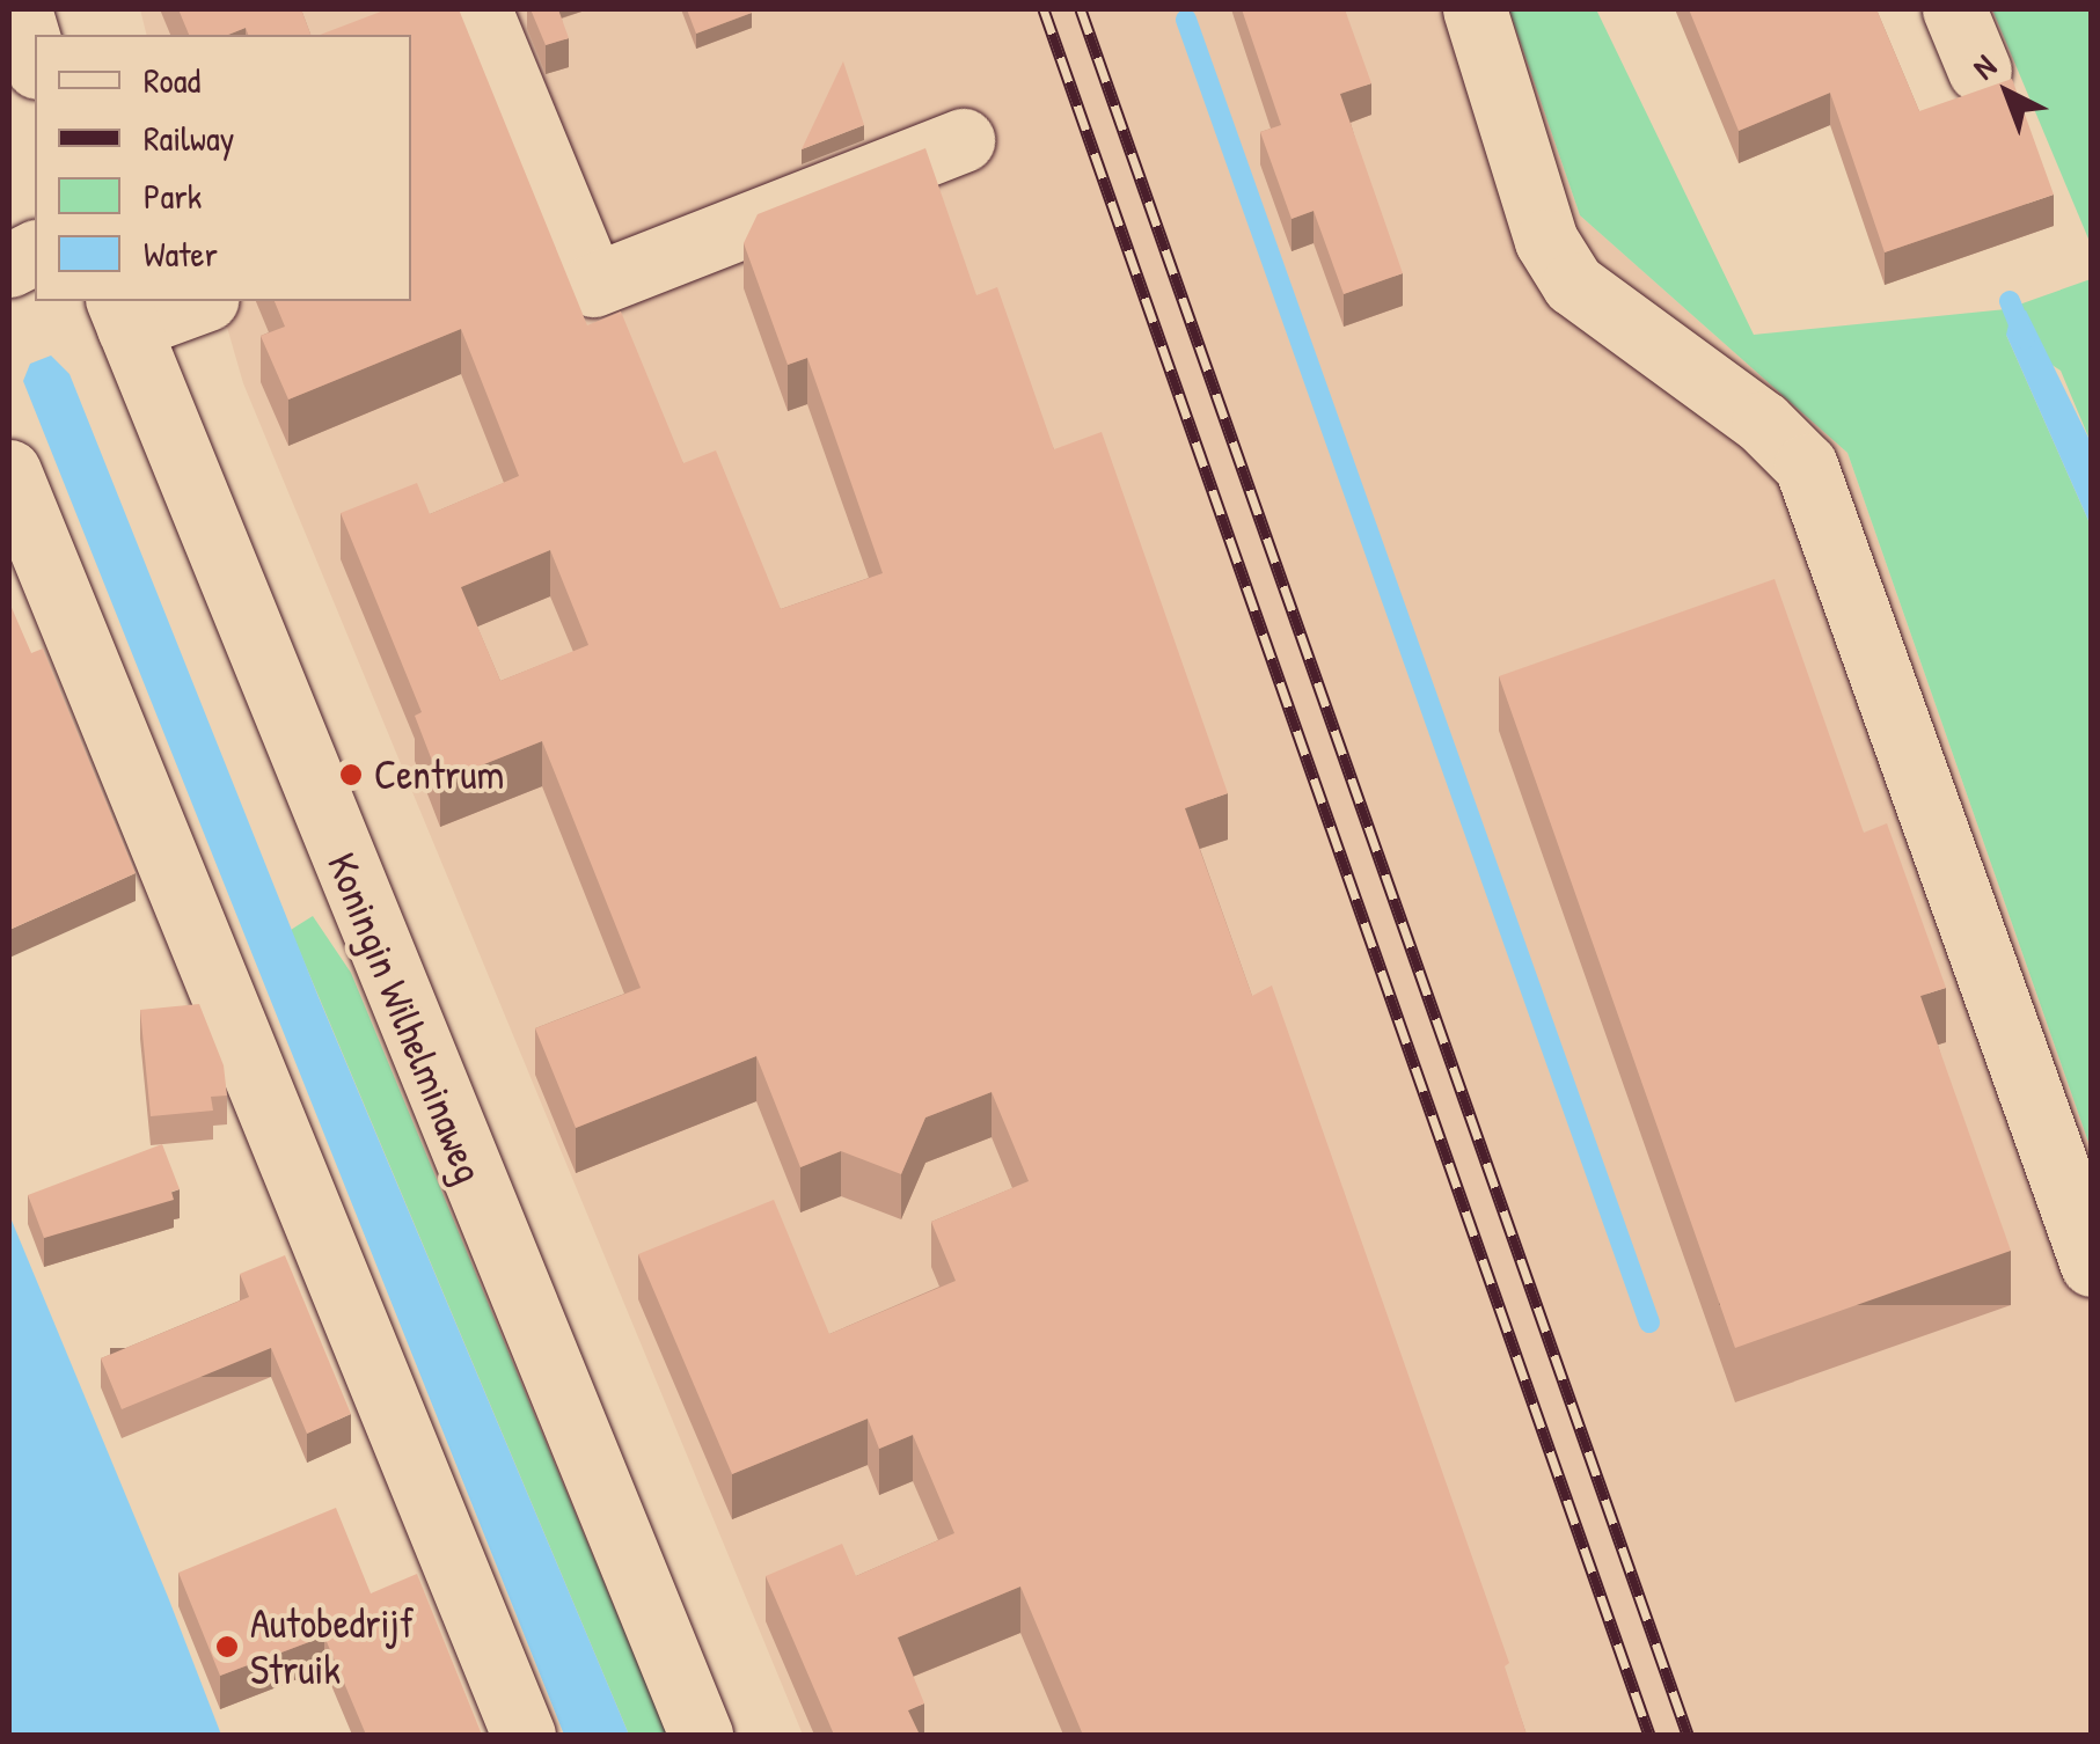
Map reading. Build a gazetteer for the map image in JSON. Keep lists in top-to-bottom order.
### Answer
{
  "streets": {
    "main road": ["Koningin Wilhelminaweg"]
  },
  "places": ["Centrum", "Autobedrijf Struik"],
  "legend": [
    "Road",
    "Railway",
    "Park",
    "Water"
  ],
  "north": "top left"
}
